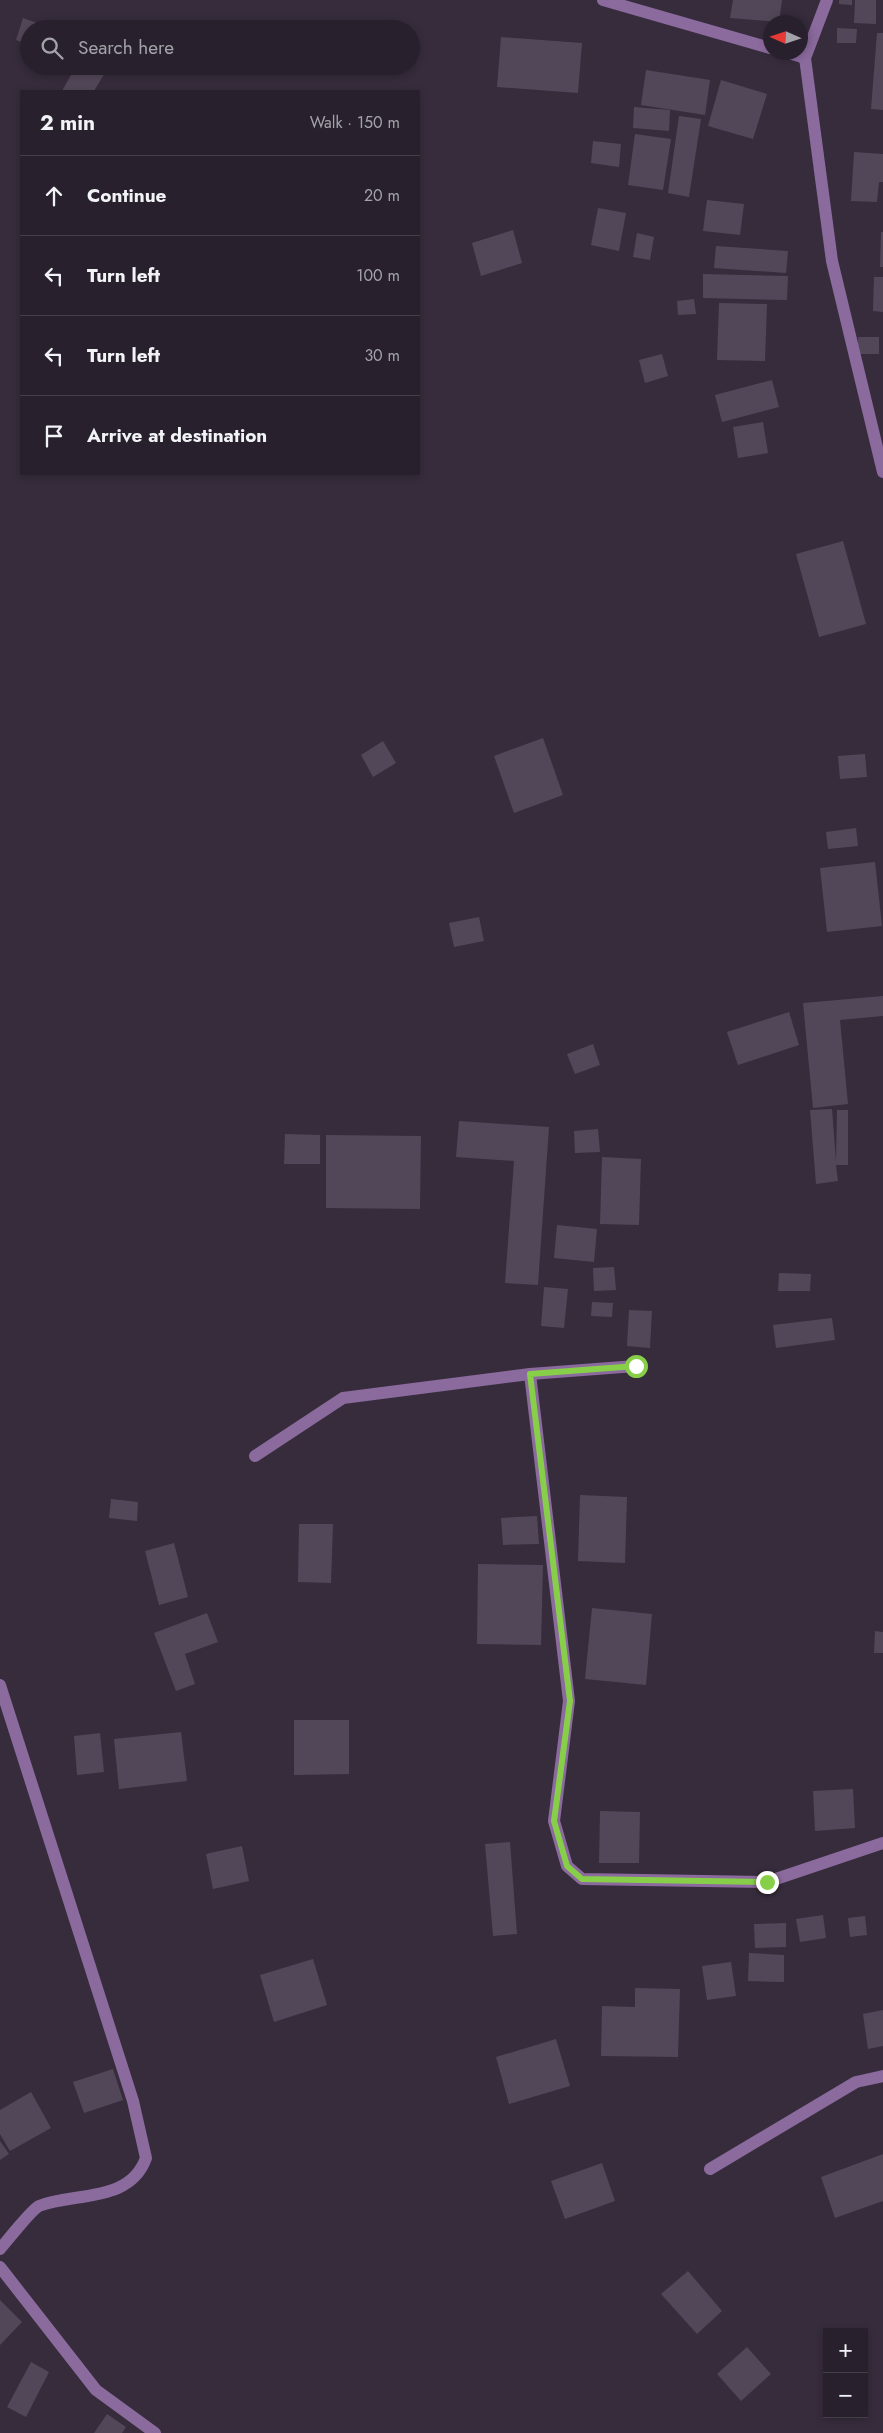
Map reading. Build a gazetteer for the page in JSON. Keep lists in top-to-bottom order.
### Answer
{
  "north": "left",
  "page": {
    "search": "Search here",
    "heading": ["2 min", "Walk · 150 m"],
    "list": [
      ["Continue", "20 m"],
      ["Turn left", "100 m"],
      ["Turn left", "30 m"],
      "Arrive at destination"
    ],
    "map_buttons": ["+", "−"]
  }
}
